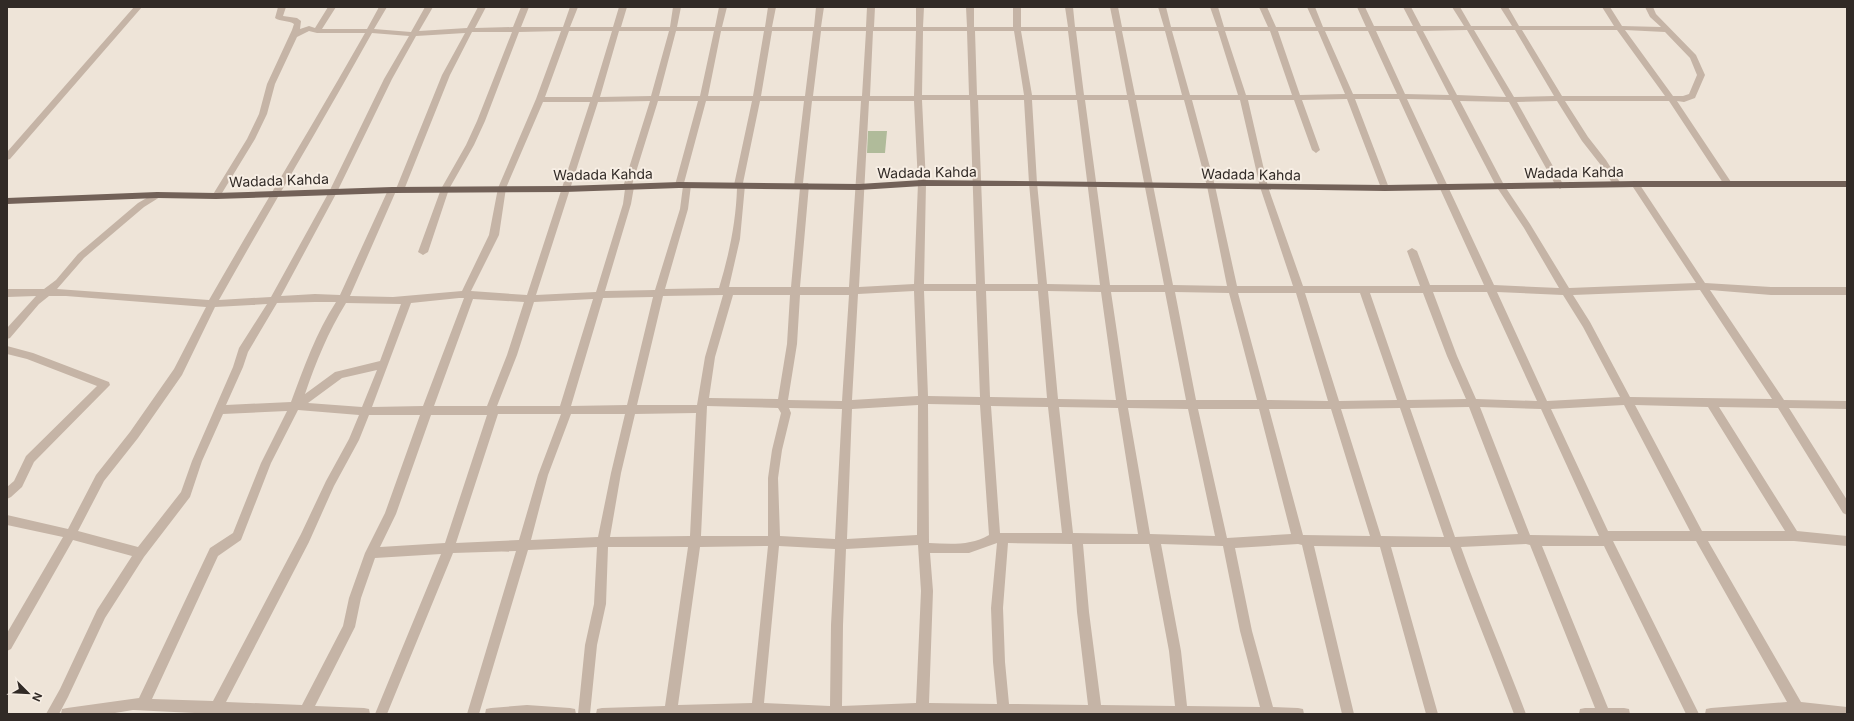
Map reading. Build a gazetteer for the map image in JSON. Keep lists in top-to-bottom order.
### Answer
{
  "streets": {
    "main road": ["Wadada Kahda"]
  },
  "north": "bottom right"
}
